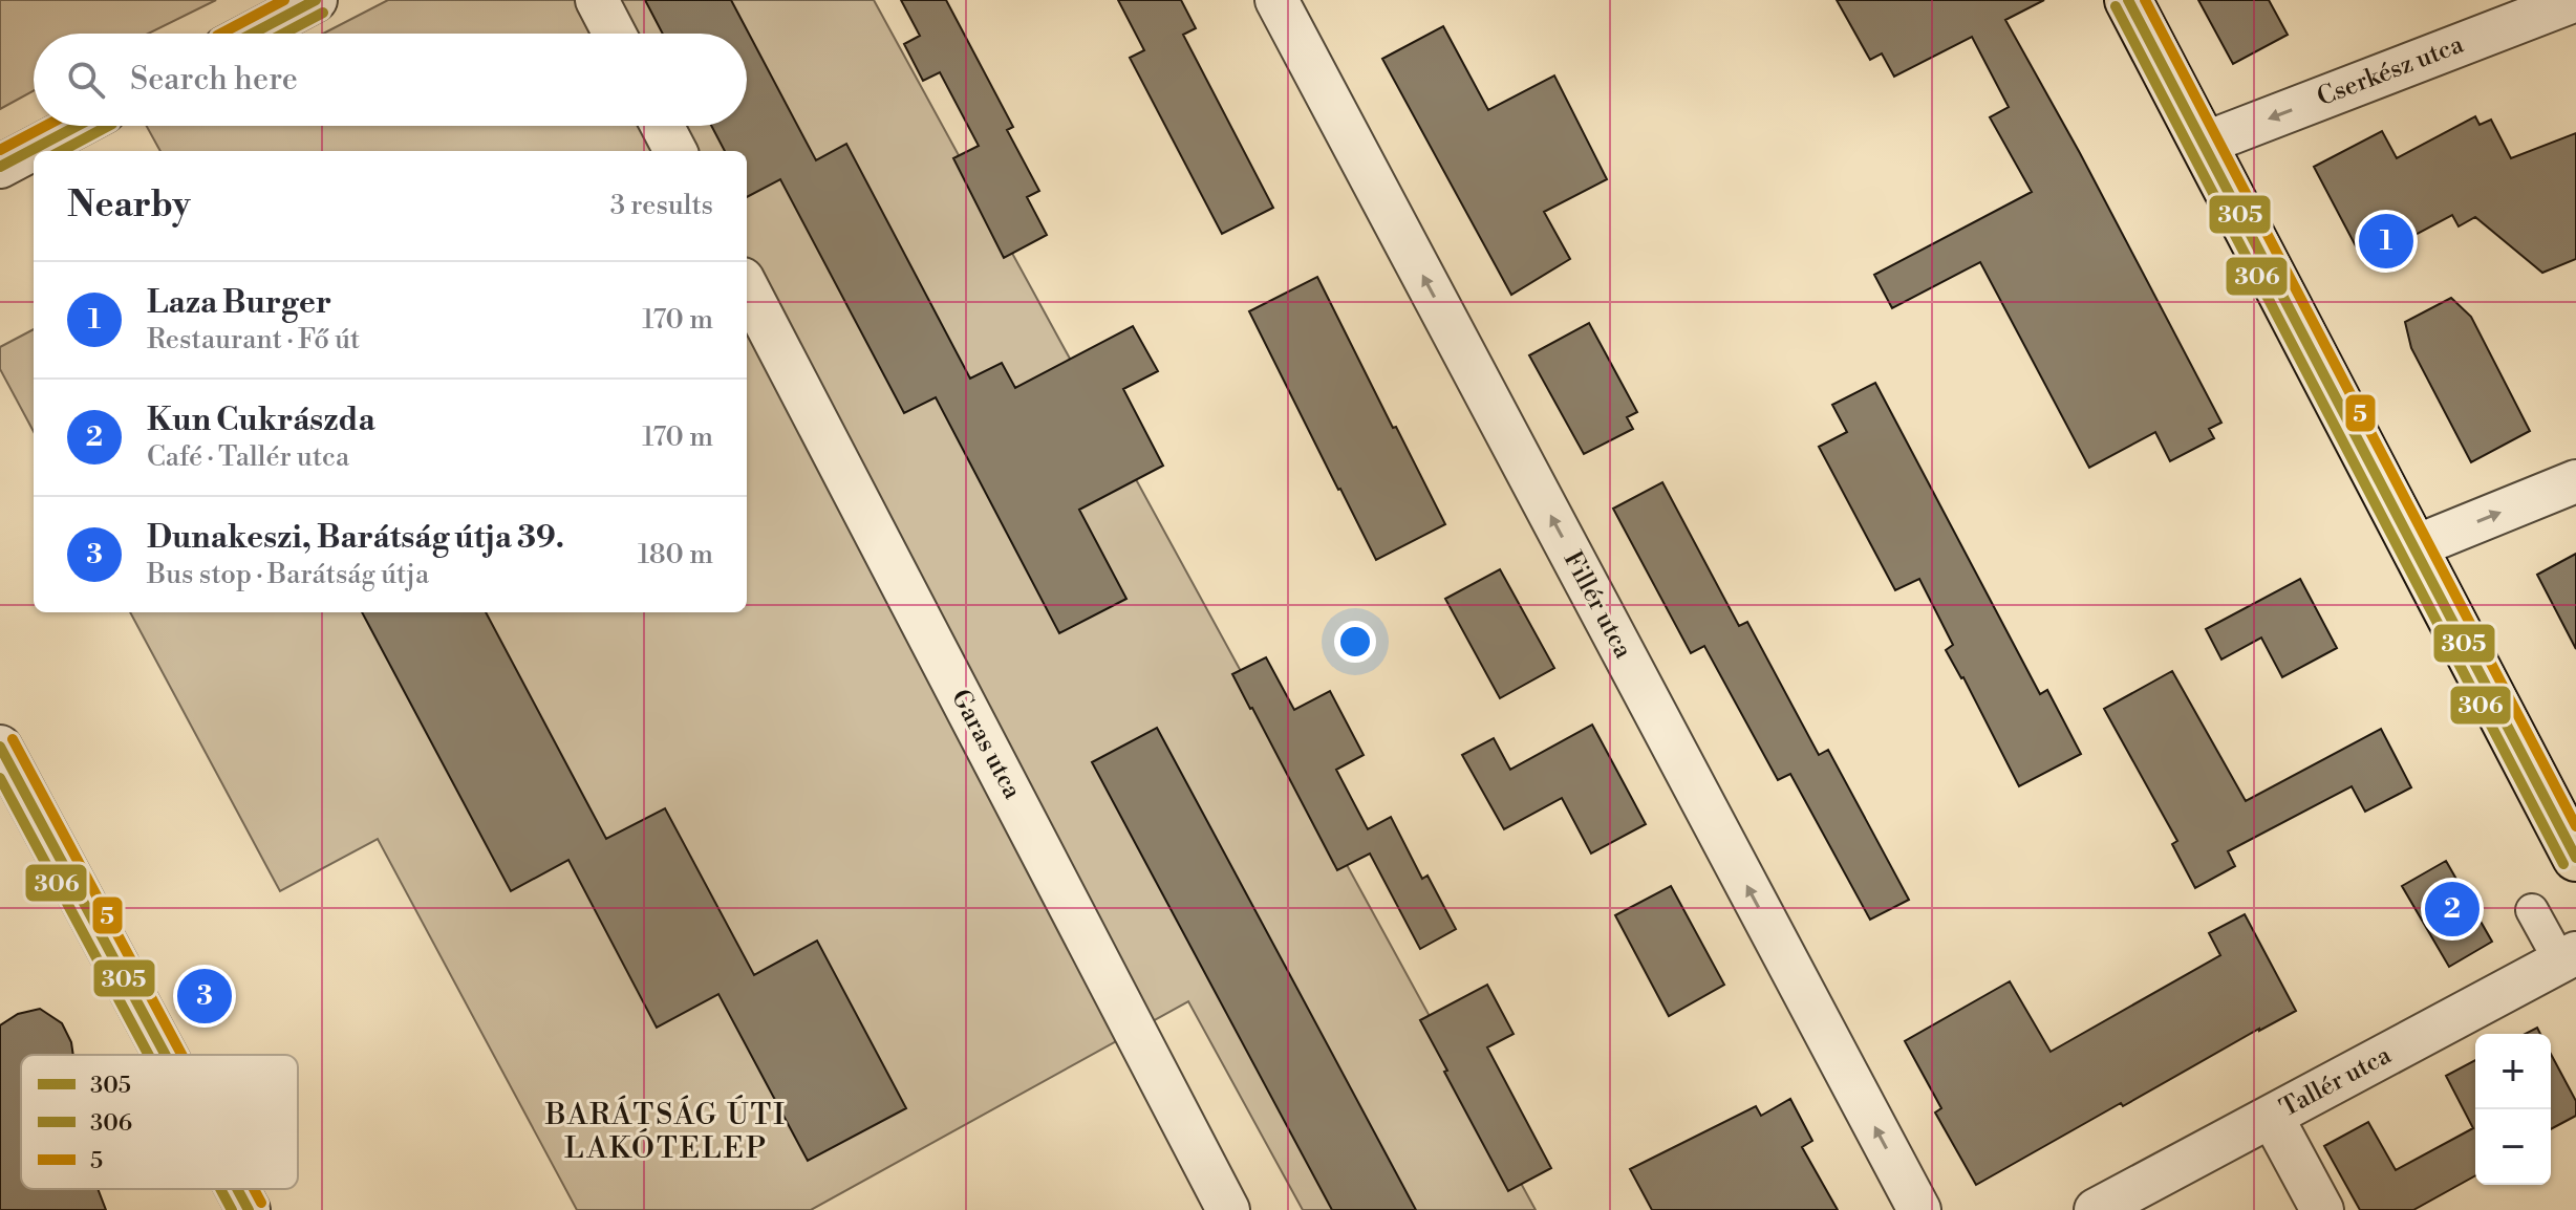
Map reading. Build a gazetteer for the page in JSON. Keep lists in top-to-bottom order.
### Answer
{
  "streets": {
    "street": [
      "Cserkész utca",
      "Fillér utca",
      "Garas utca",
      "Tallér utca"
    ]
  },
  "one_way": ["Cserkész utca", "Fillér utca"],
  "districts": ["BARÁTSÁG ÚTI LAKÓTELEP"],
  "lines": ["transit line 305", "transit line 5", "transit line 306"],
  "legend": ["305", "306", "5"],
  "page": {
    "search": "Search here",
    "heading": ["Nearby", "3 results"],
    "pins": ["1", "2", "3"],
    "list": [
      {
        "mark": "1",
        "name": "Laza Burger",
        "note": "Restaurant · Fő út",
        "value": "170 m"
      },
      {
        "mark": "2",
        "name": "Kun Cukrászda",
        "note": "Café · Tallér utca",
        "value": "170 m"
      },
      {
        "mark": "3",
        "name": "Dunakeszi, Barátság útja 39.",
        "note": "Bus stop · Barátság útja",
        "value": "180 m"
      }
    ],
    "map_buttons": ["+", "−"]
  }
}
